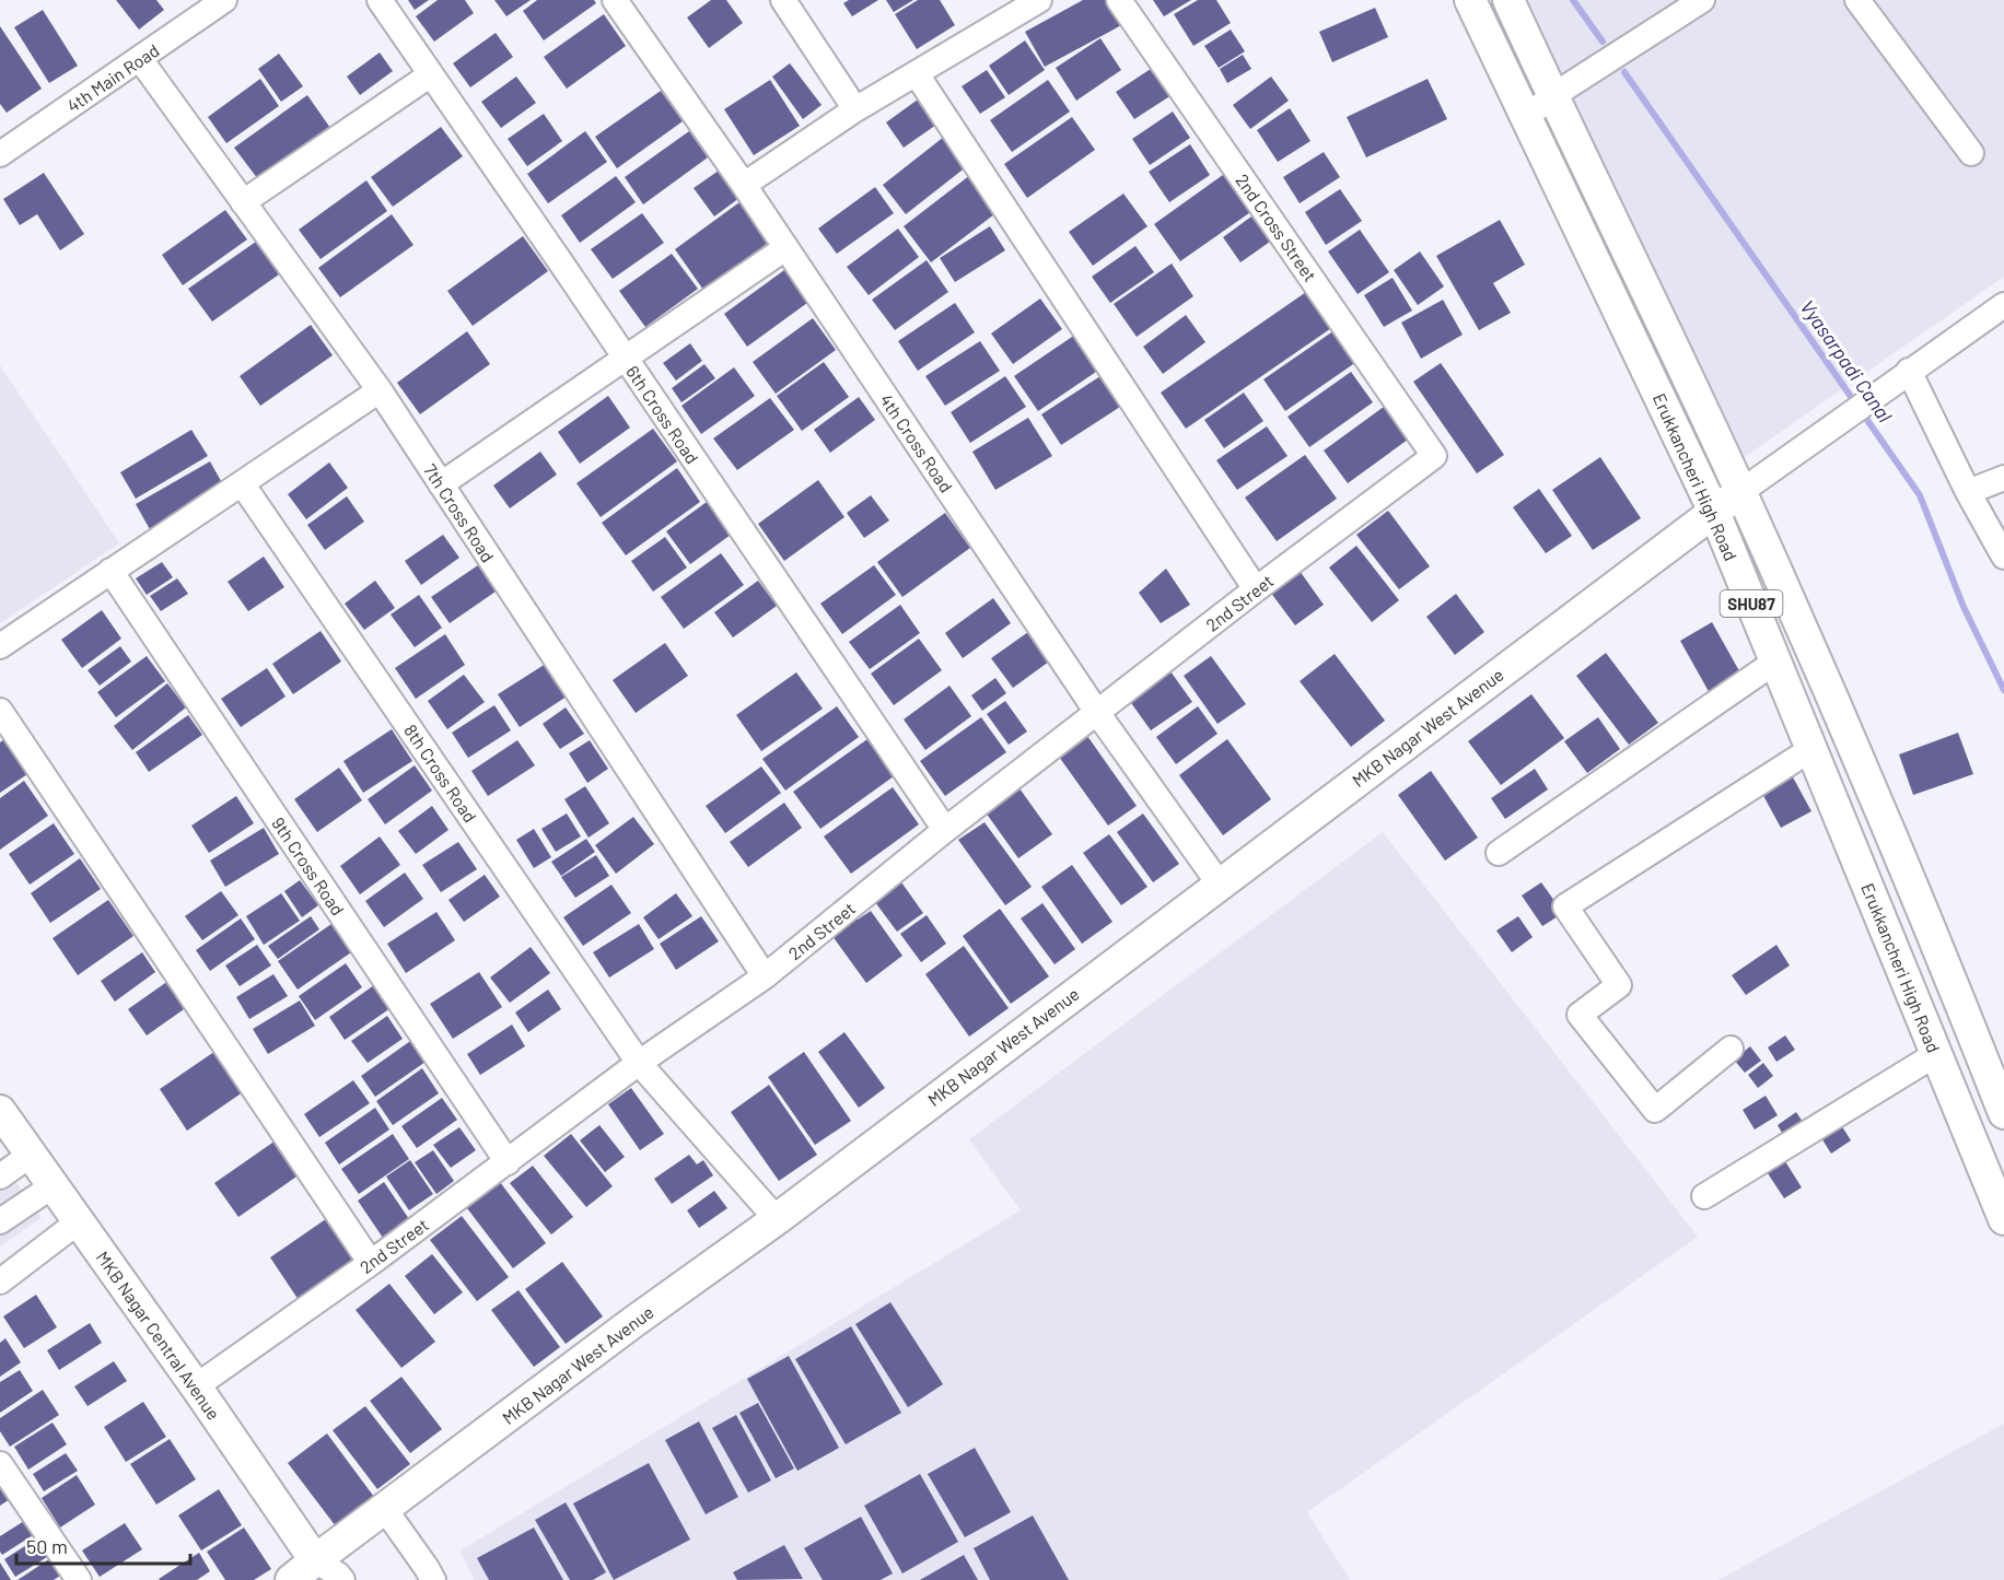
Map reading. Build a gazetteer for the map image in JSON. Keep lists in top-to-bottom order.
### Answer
{
  "streets": {
    "main road": [
      "Erukkancheri High Road",
      "SHU87",
      "MKB Nagar West Avenue",
      "MKB Nagar Central Avenue"
    ],
    "street": [
      "4th Main Road",
      "2nd Cross Street",
      "6th Cross Road",
      "4th Cross Road",
      "7th Cross Road",
      "2nd Street",
      "8th Cross Road",
      "9th Cross Road"
    ]
  },
  "crossings": [
    ["4th Main Road", "7th Cross Road"],
    ["2nd Cross Street", "2nd Street"],
    ["6th Cross Road", "2nd Street"],
    ["4th Cross Road", "2nd Street"],
    ["4th Cross Road", "MKB Nagar West Avenue"],
    ["Erukkancheri High Road", "MKB Nagar West Avenue"],
    ["7th Cross Road", "2nd Street"],
    ["2nd Street", "8th Cross Road"],
    ["2nd Street", "9th Cross Road"],
    ["2nd Street", "MKB Nagar Central Avenue"],
    ["SHU87", "MKB Nagar West Avenue"],
    ["MKB Nagar West Avenue", "8th Cross Road"],
    ["MKB Nagar West Avenue", "MKB Nagar Central Avenue"]
  ],
  "water": ["Vyasarpadi Canal"],
  "scale_bar": "50 m"
}
